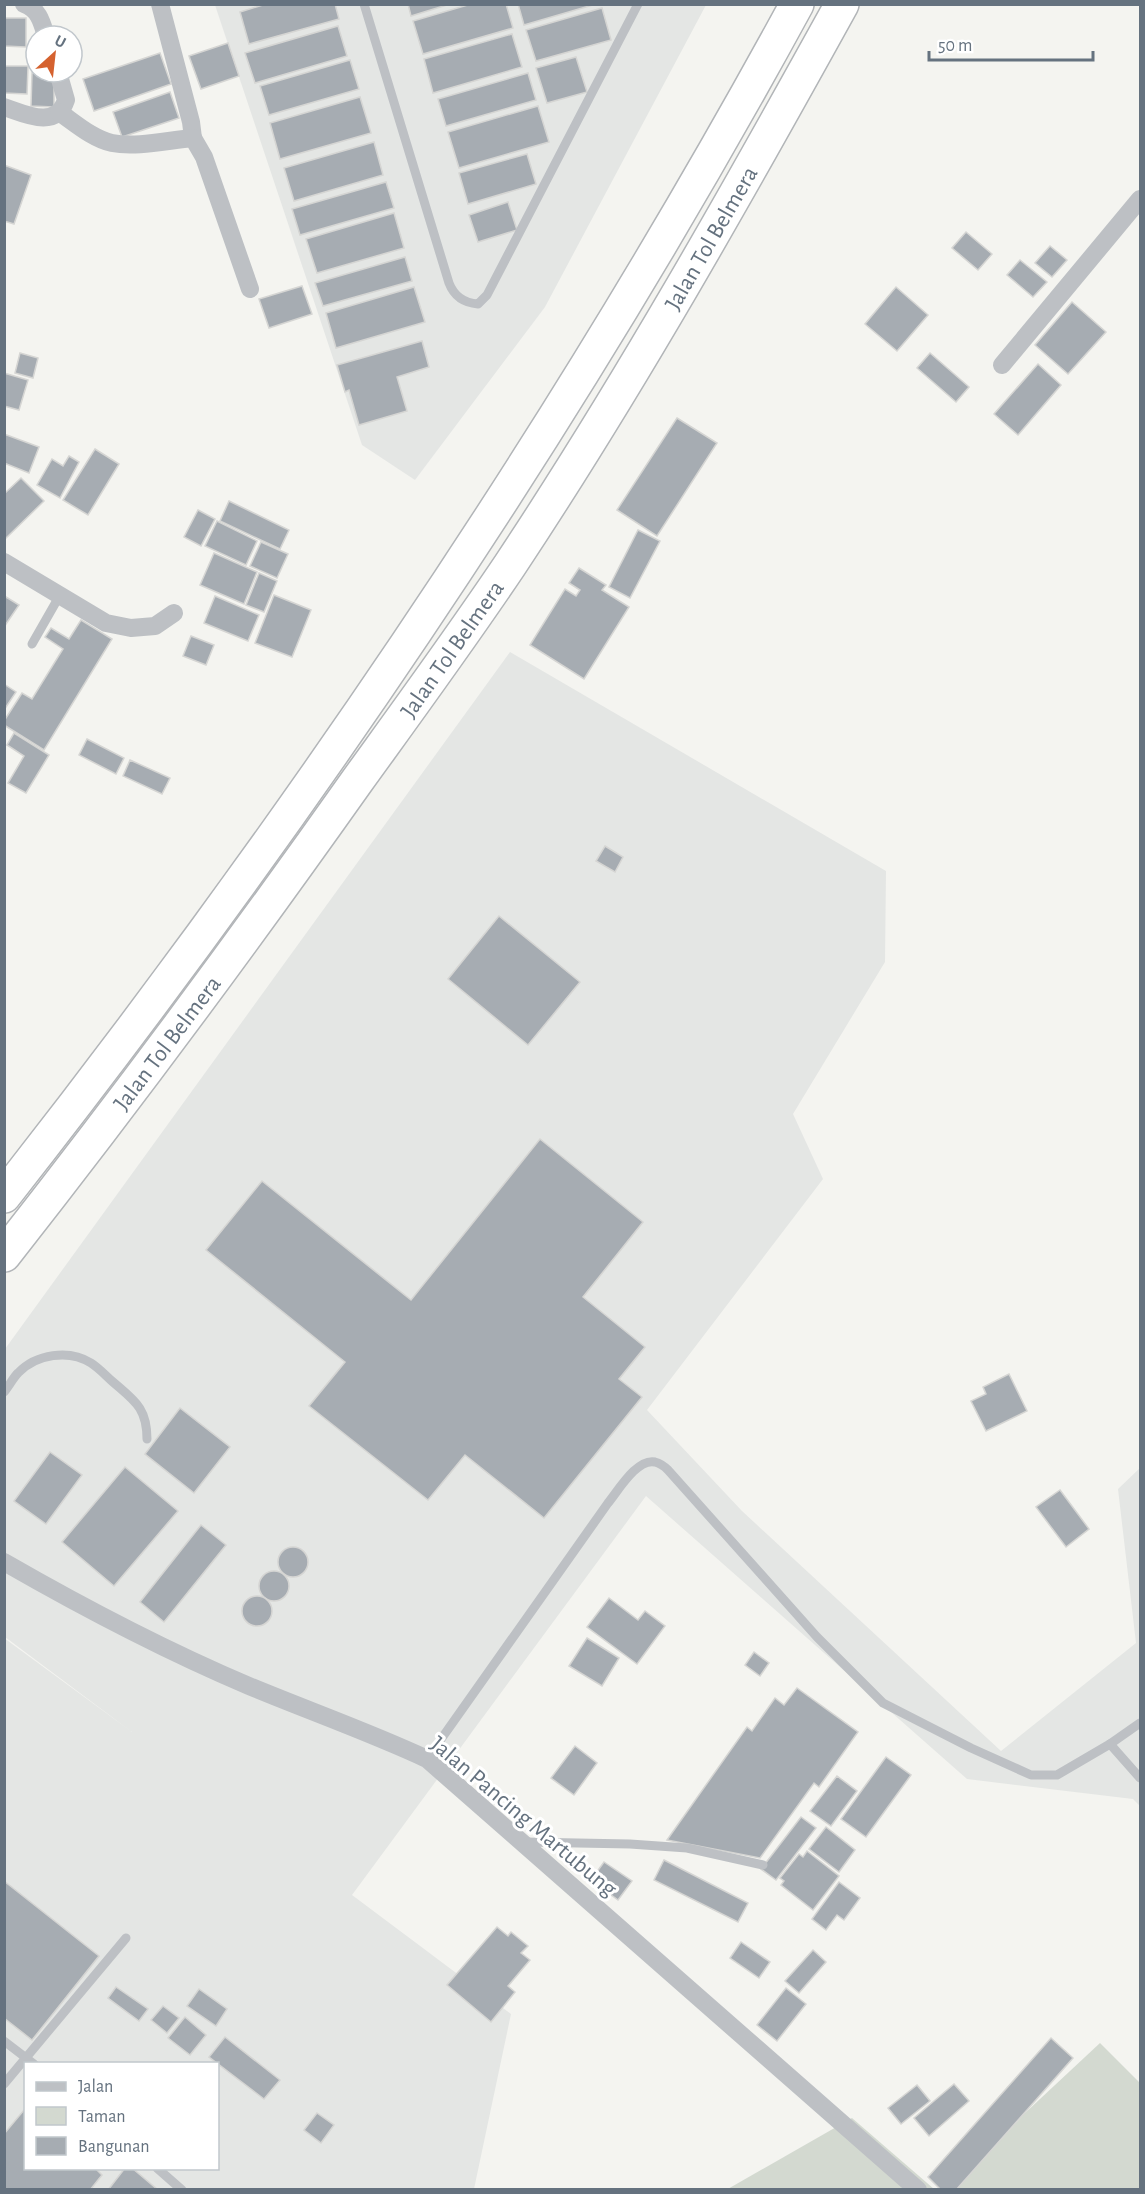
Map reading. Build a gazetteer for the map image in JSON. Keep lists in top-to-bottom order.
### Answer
{
  "streets": {
    "highway": ["Jalan Tol Belmera"],
    "street": ["Jalan Pancing Martubung"]
  },
  "legend": ["Jalan", "Taman", "Bangunan"],
  "scale_bar": "50 m",
  "north": "top right"
}
